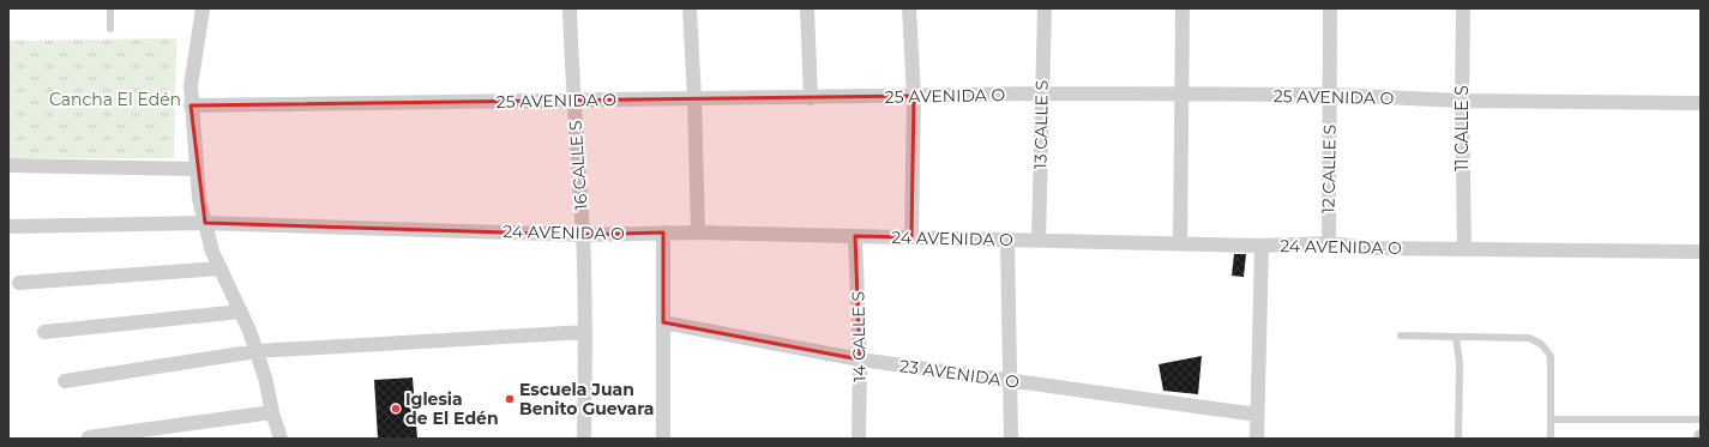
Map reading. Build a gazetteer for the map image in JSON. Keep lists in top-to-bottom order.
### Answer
{
  "streets": {
    "street": [
      "25 AVENIDA O",
      "13 CALLE S",
      "11 CALLE S",
      "16 CALLE S",
      "12 CALLE S",
      "24 AVENIDA O",
      "14 CALLE S",
      "23 AVENIDA O"
    ]
  },
  "crossings": [
    ["25 AVENIDA O", "13 CALLE S"],
    ["25 AVENIDA O", "11 CALLE S"],
    ["25 AVENIDA O", "16 CALLE S"],
    ["25 AVENIDA O", "12 CALLE S"],
    ["13 CALLE S", "24 AVENIDA O"],
    ["11 CALLE S", "24 AVENIDA O"],
    ["16 CALLE S", "24 AVENIDA O"],
    ["12 CALLE S", "24 AVENIDA O"],
    ["24 AVENIDA O", "14 CALLE S"],
    ["14 CALLE S", "23 AVENIDA O"]
  ],
  "parks": ["Cancha El Edén"],
  "places": ["Escuela Juan Benito Guevara", "Iglesia de El Edén"]
}
